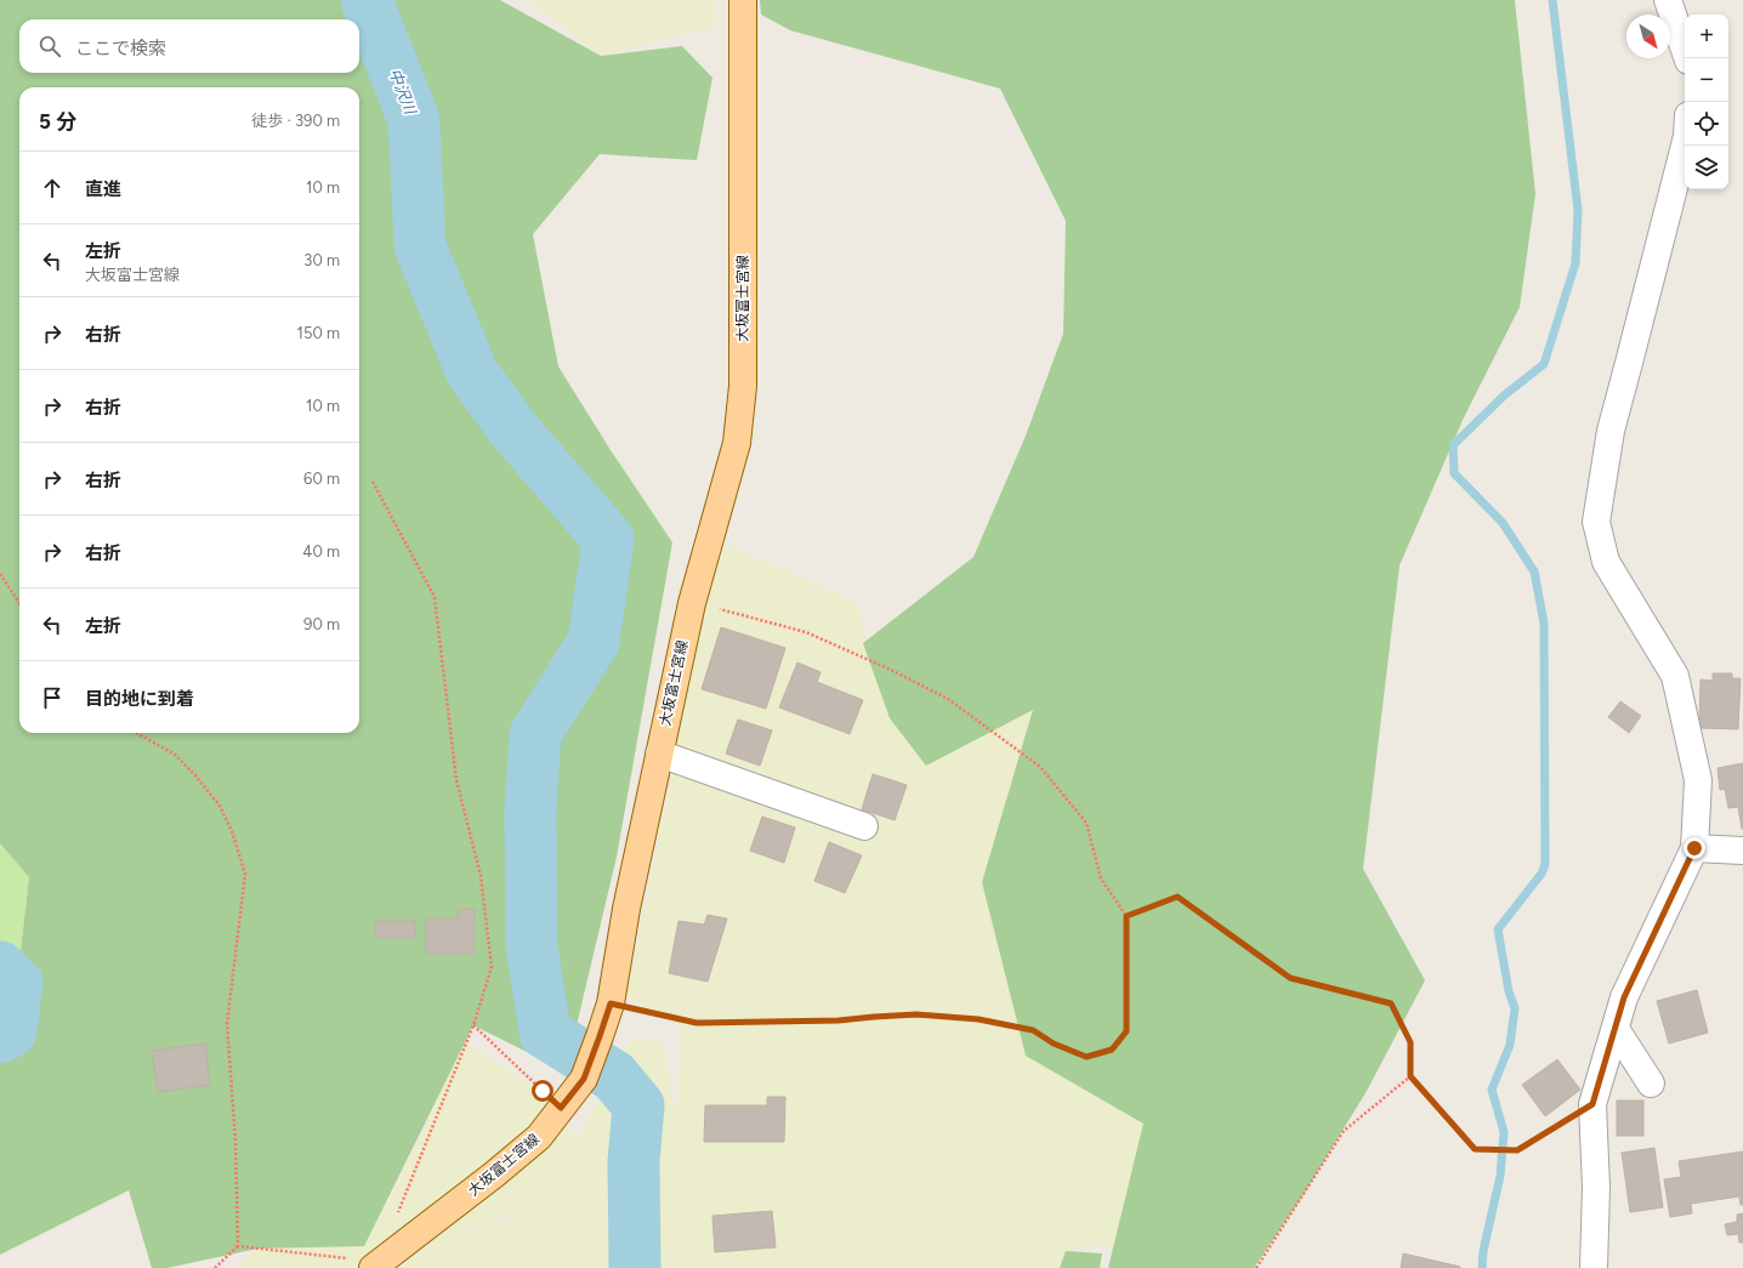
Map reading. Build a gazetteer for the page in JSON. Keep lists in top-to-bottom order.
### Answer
{
  "streets": {
    "main road": ["大坂富士宮線"]
  },
  "water": ["中沢川"],
  "north": "bottom right",
  "page": {
    "map_buttons": ["+", "−"],
    "search": "ここで検索",
    "heading": ["5 分", "徒歩 · 390 m"],
    "list": [
      ["直進", "10 m"],
      ["左折", "大坂富士宮線", "30 m"],
      ["右折", "150 m"],
      ["右折", "10 m"],
      ["右折", "60 m"],
      ["右折", "40 m"],
      ["左折", "90 m"],
      "目的地に到着"
    ]
  }
}
